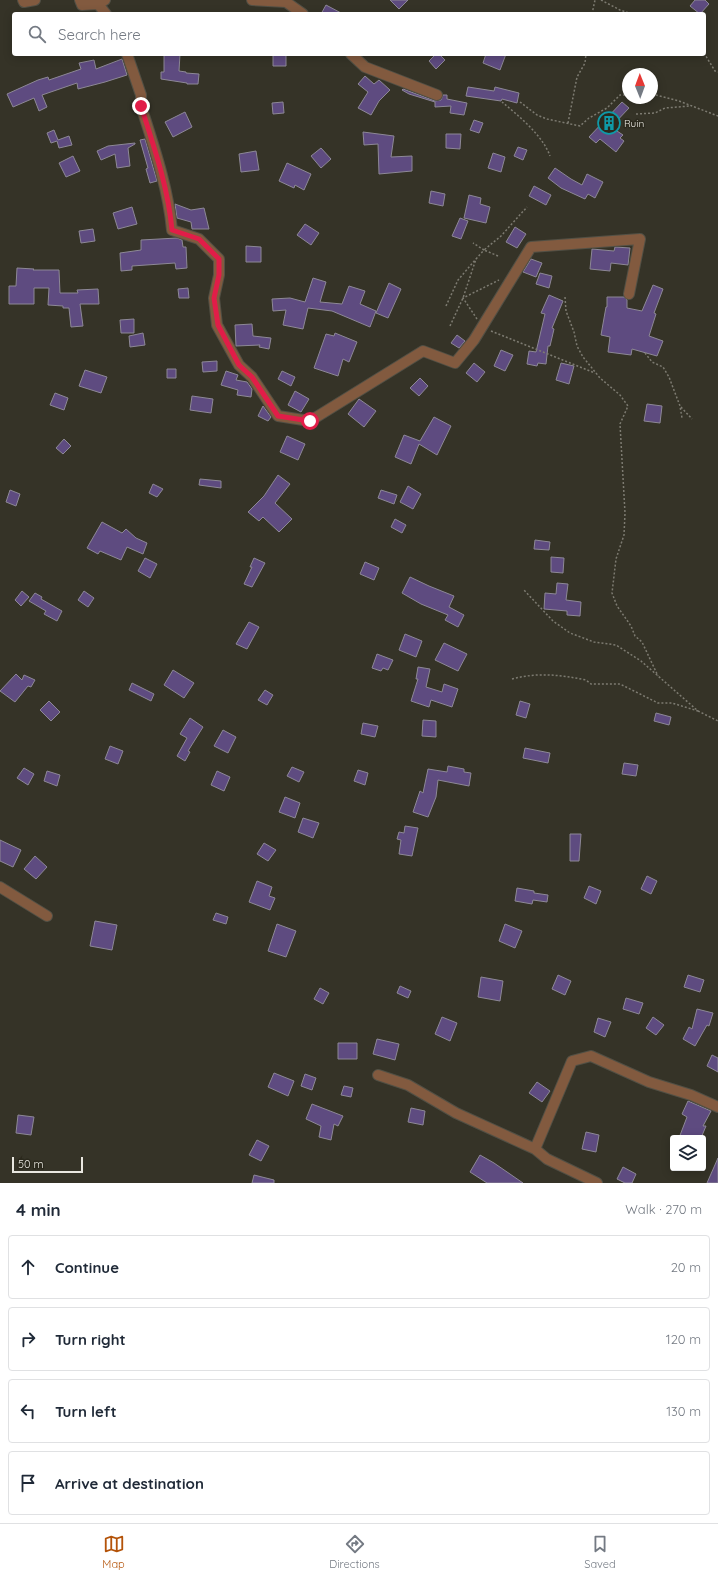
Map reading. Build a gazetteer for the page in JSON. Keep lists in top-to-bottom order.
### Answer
{
  "places": {
    "building": ["Ruin"]
  },
  "scale_bar": "50 m",
  "north": "top",
  "page": {
    "search": "Search here",
    "scale": "50 m",
    "heading": ["4 min", "Walk · 270 m"],
    "list": [
      ["Continue", "20 m"],
      ["Turn right", "120 m"],
      ["Turn left", "130 m"],
      "Arrive at destination"
    ],
    "nav": ["Map", "Directions", "Saved"]
  }
}
